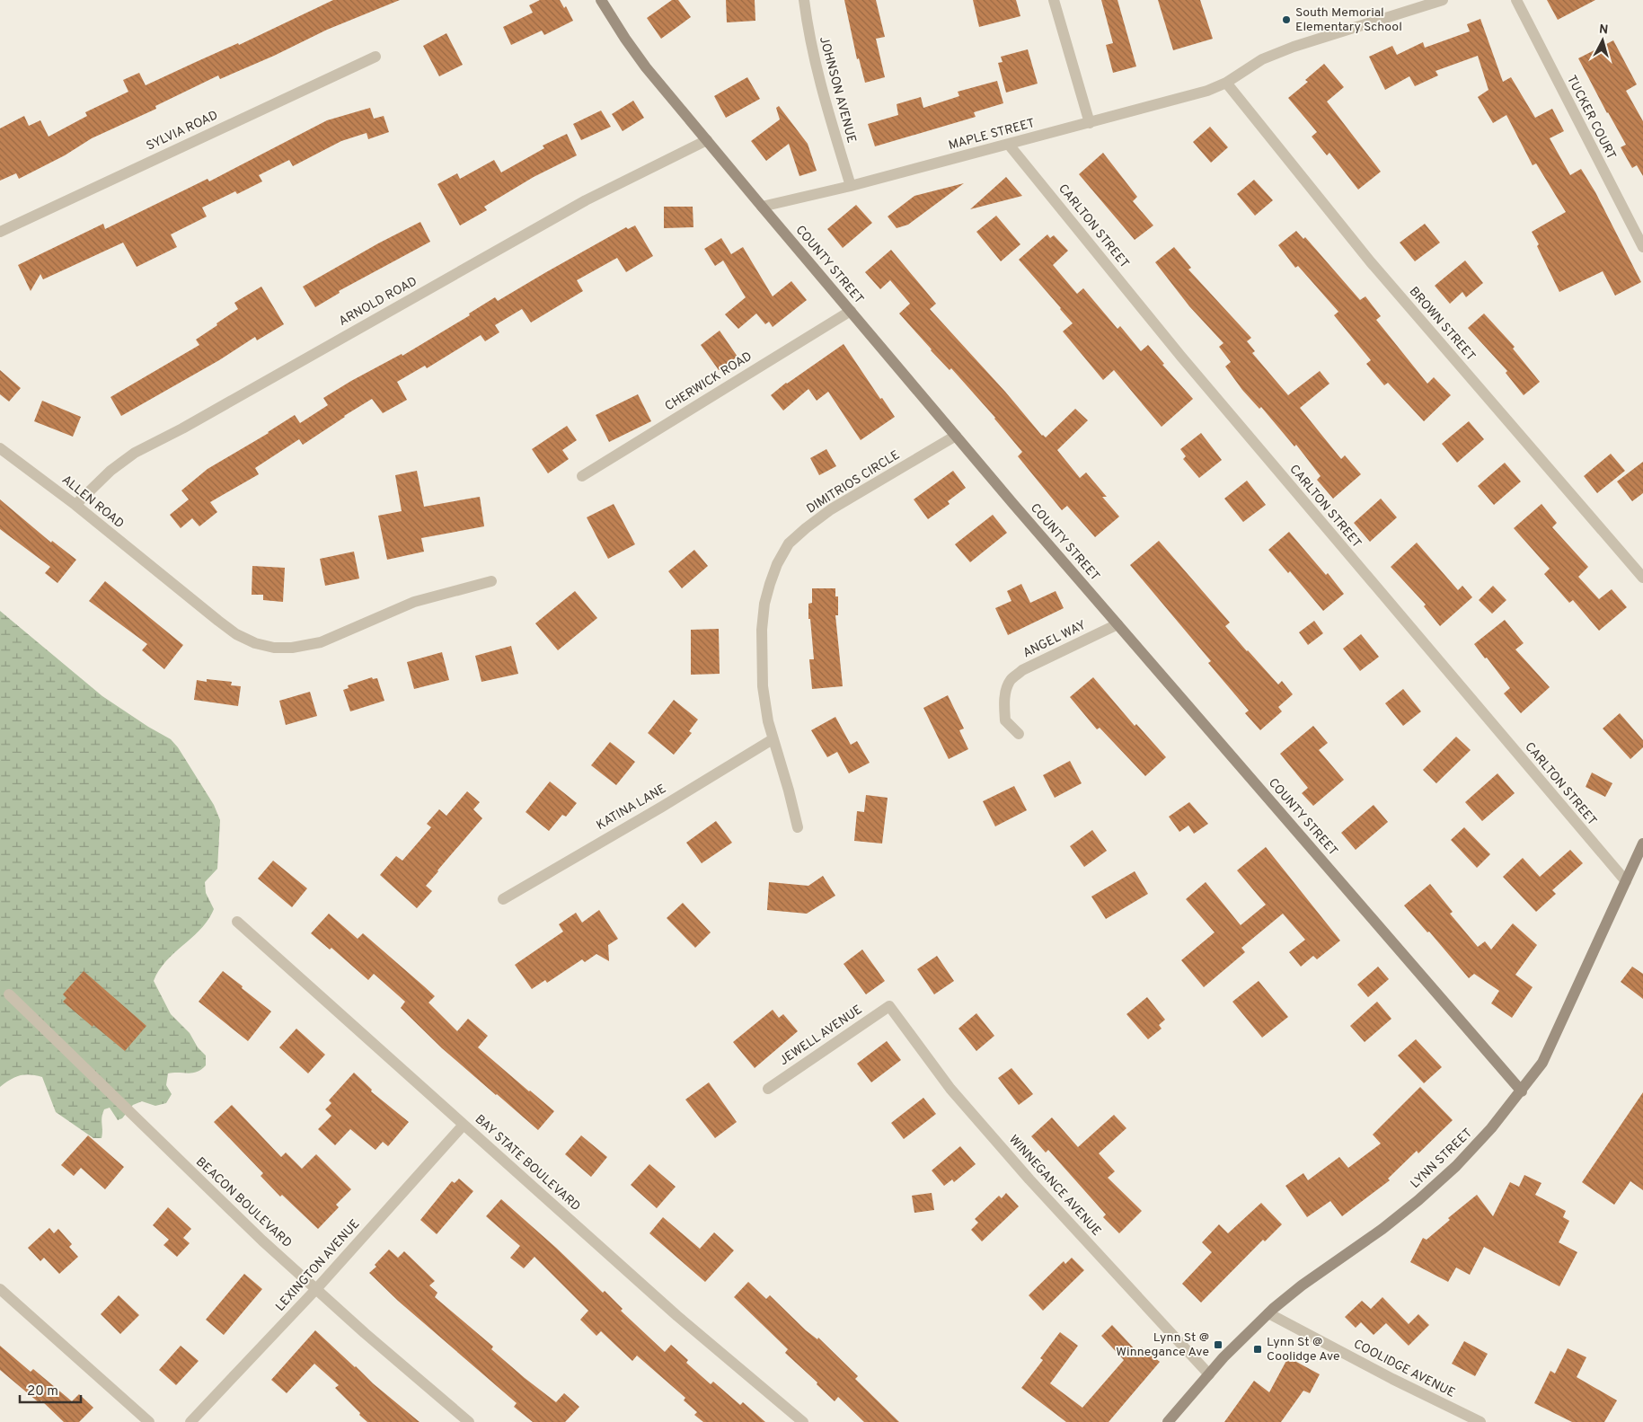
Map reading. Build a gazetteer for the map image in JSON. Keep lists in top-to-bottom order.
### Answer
{
  "streets": {
    "main road": ["COUNTY STREET", "LYNN STREET"],
    "street": [
      "JOHNSON AVENUE",
      "TUCKER COURT",
      "SYLVIA ROAD",
      "MAPLE STREET",
      "CARLTON STREET",
      "ARNOLD ROAD",
      "BROWN STREET",
      "CHERWICK ROAD",
      "DIMITRIOS CIRCLE",
      "ALLEN ROAD",
      "ANGEL WAY",
      "KATINA LANE",
      "JEWELL AVENUE",
      "BAY STATE BOULEVARD",
      "WINNEGANCE AVENUE",
      "BEACON BOULEVARD",
      "LEXINGTON AVENUE",
      "COOLIDGE AVENUE"
    ]
  },
  "crossings": [
    ["JOHNSON AVENUE", "MAPLE STREET"],
    ["MAPLE STREET", "CARLTON STREET"],
    ["MAPLE STREET", "COUNTY STREET"],
    ["MAPLE STREET", "BROWN STREET"],
    ["CARLTON STREET", "LYNN STREET"],
    ["COUNTY STREET", "ARNOLD ROAD"],
    ["COUNTY STREET", "CHERWICK ROAD"],
    ["COUNTY STREET", "DIMITRIOS CIRCLE"],
    ["COUNTY STREET", "ANGEL WAY"],
    ["COUNTY STREET", "LYNN STREET"],
    ["ARNOLD ROAD", "ALLEN ROAD"],
    ["DIMITRIOS CIRCLE", "KATINA LANE"],
    ["JEWELL AVENUE", "WINNEGANCE AVENUE"],
    ["LYNN STREET", "WINNEGANCE AVENUE"],
    ["LYNN STREET", "COOLIDGE AVENUE"],
    ["BAY STATE BOULEVARD", "LEXINGTON AVENUE"],
    ["BEACON BOULEVARD", "LEXINGTON AVENUE"]
  ],
  "places": {
    "other": ["South Memorial Elementary School"],
    "transit": ["Lynn St @ Winnegance Ave", "Lynn St @ Coolidge Ave"]
  },
  "scale_bar": "20 m",
  "north": "top"
}
